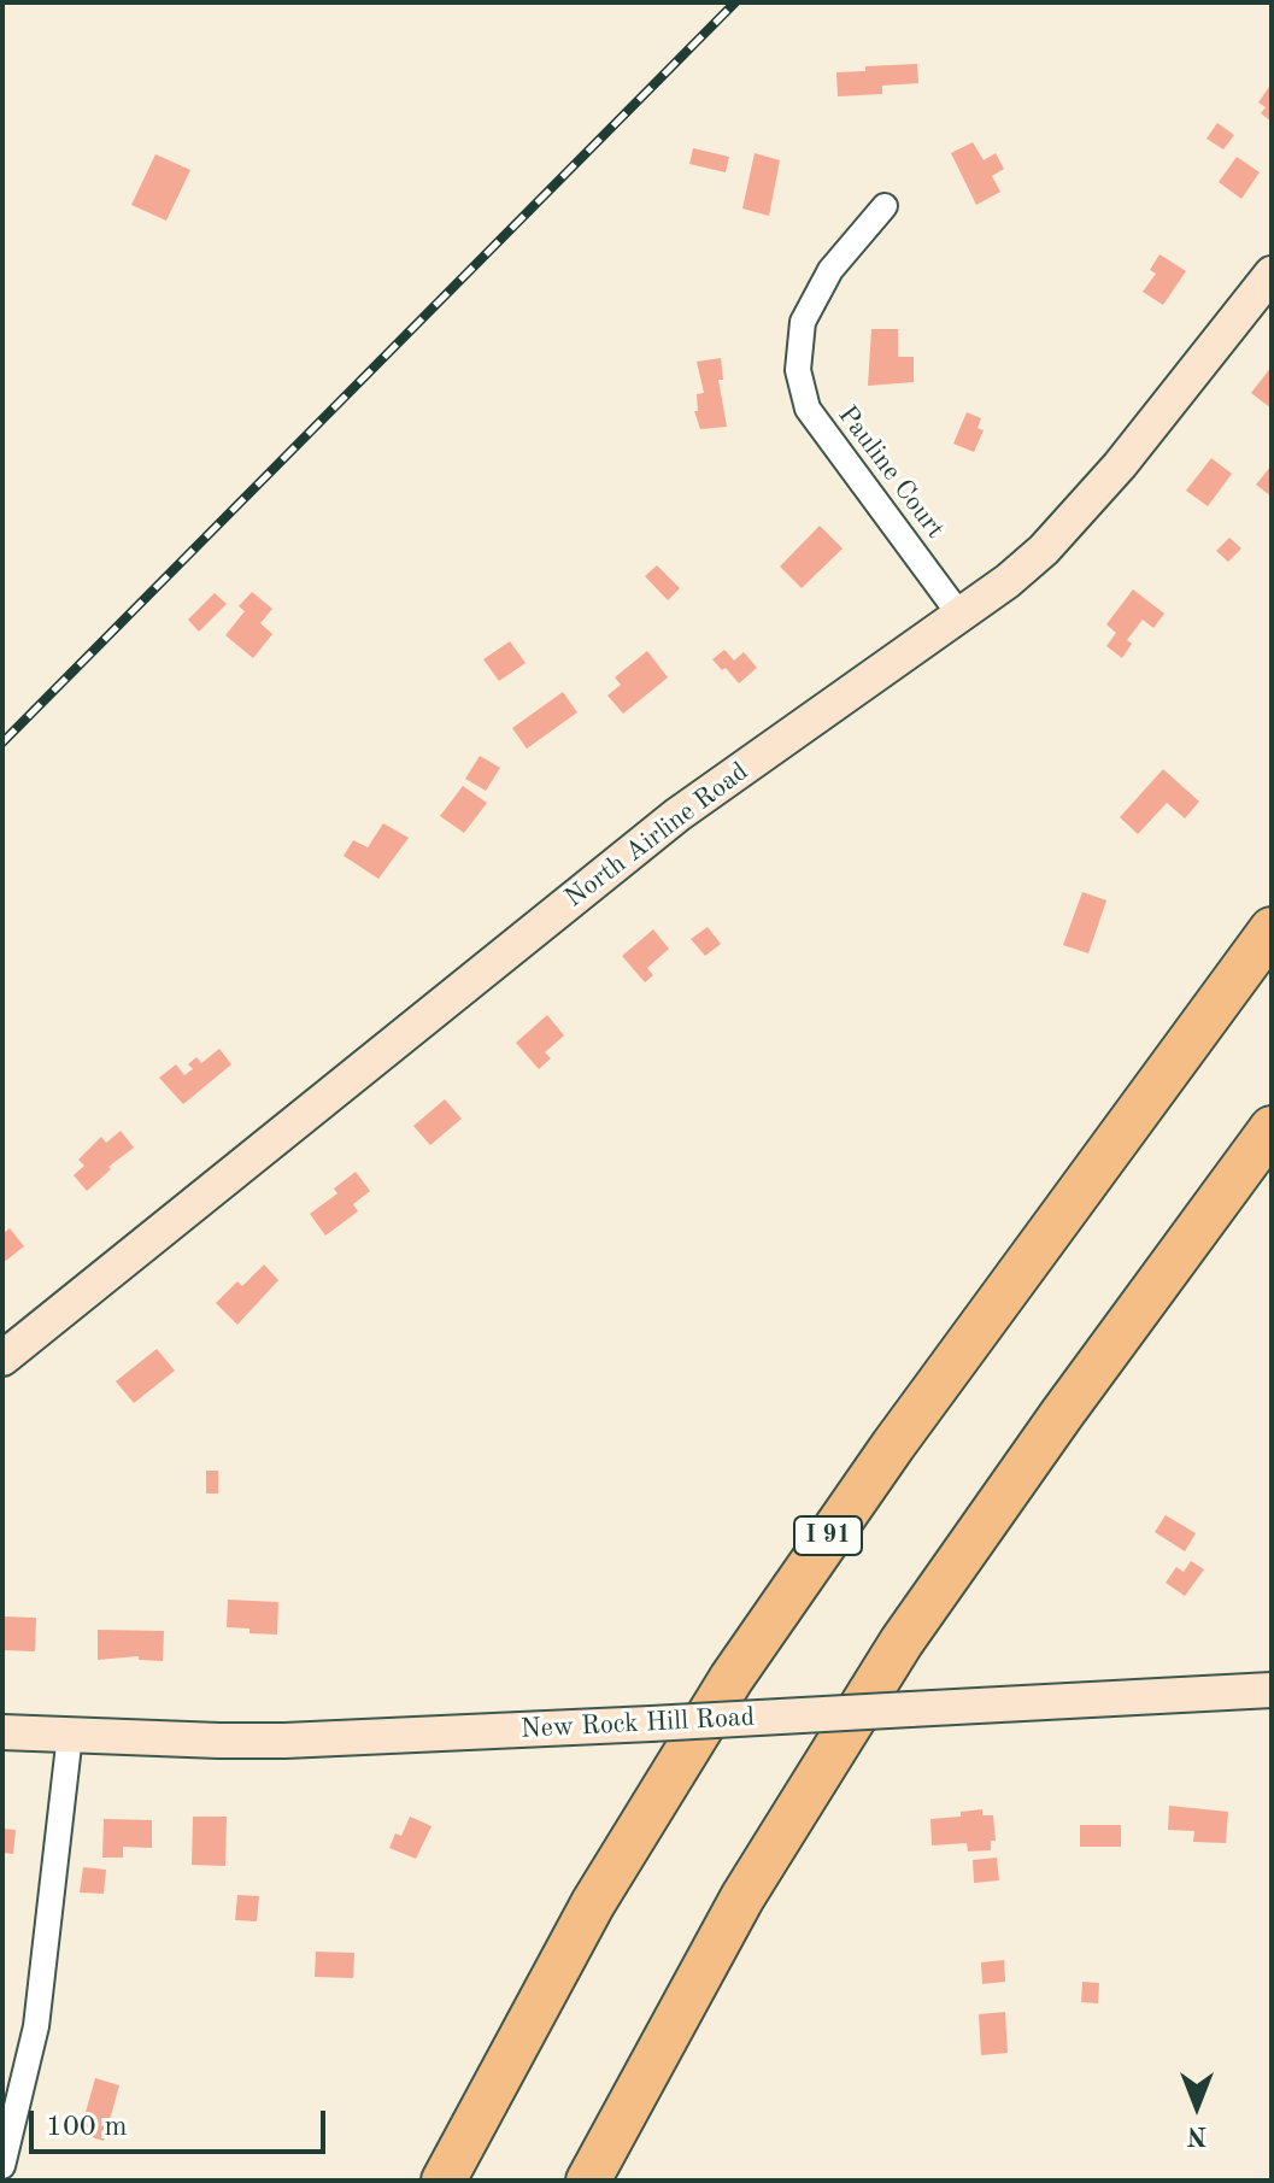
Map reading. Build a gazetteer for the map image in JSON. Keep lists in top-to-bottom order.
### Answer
{
  "streets": {
    "highway": ["I 91"],
    "main road": ["North Airline Road", "New Rock Hill Road"],
    "street": ["Pauline Court"]
  },
  "crossings": [
    ["Pauline Court", "North Airline Road"]
  ],
  "scale_bar": "100 m",
  "north": "bottom"
}
